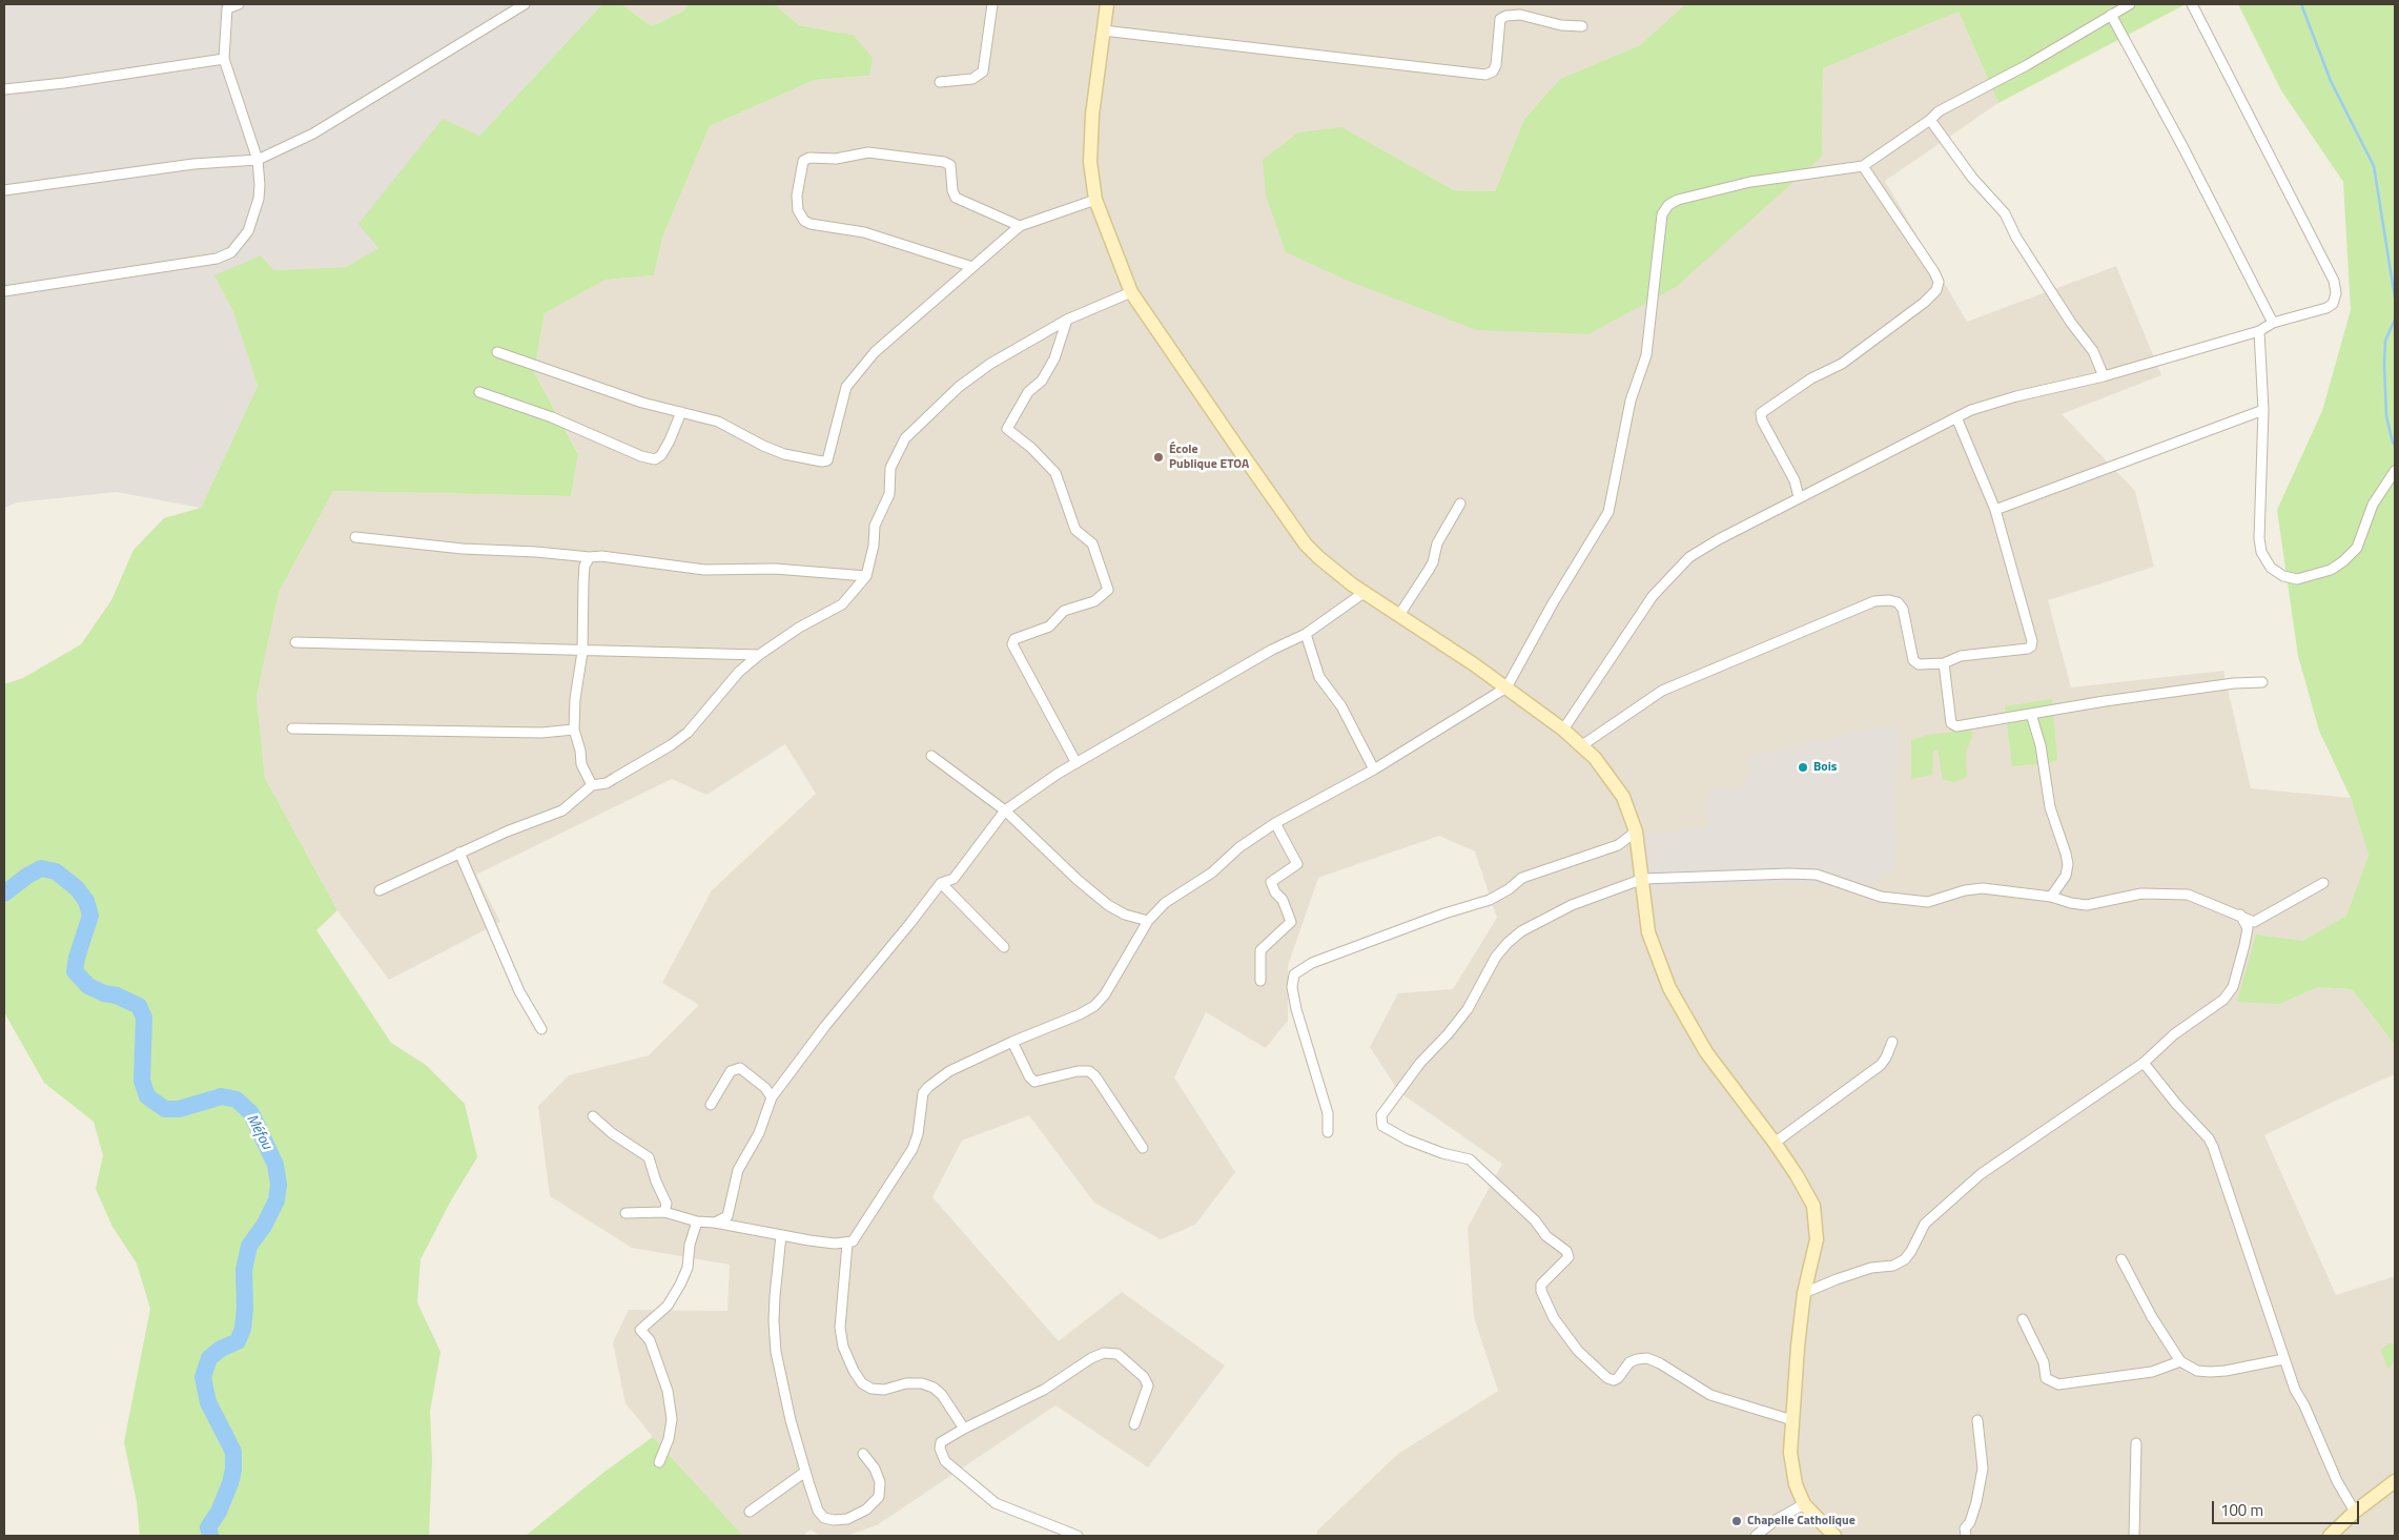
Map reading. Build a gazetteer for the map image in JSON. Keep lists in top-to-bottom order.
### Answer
{
  "water": ["Méfou"],
  "places": ["École Publique ETOA", "Bois", "Chapelle Catholique"],
  "scale_bar": "100 m"
}
